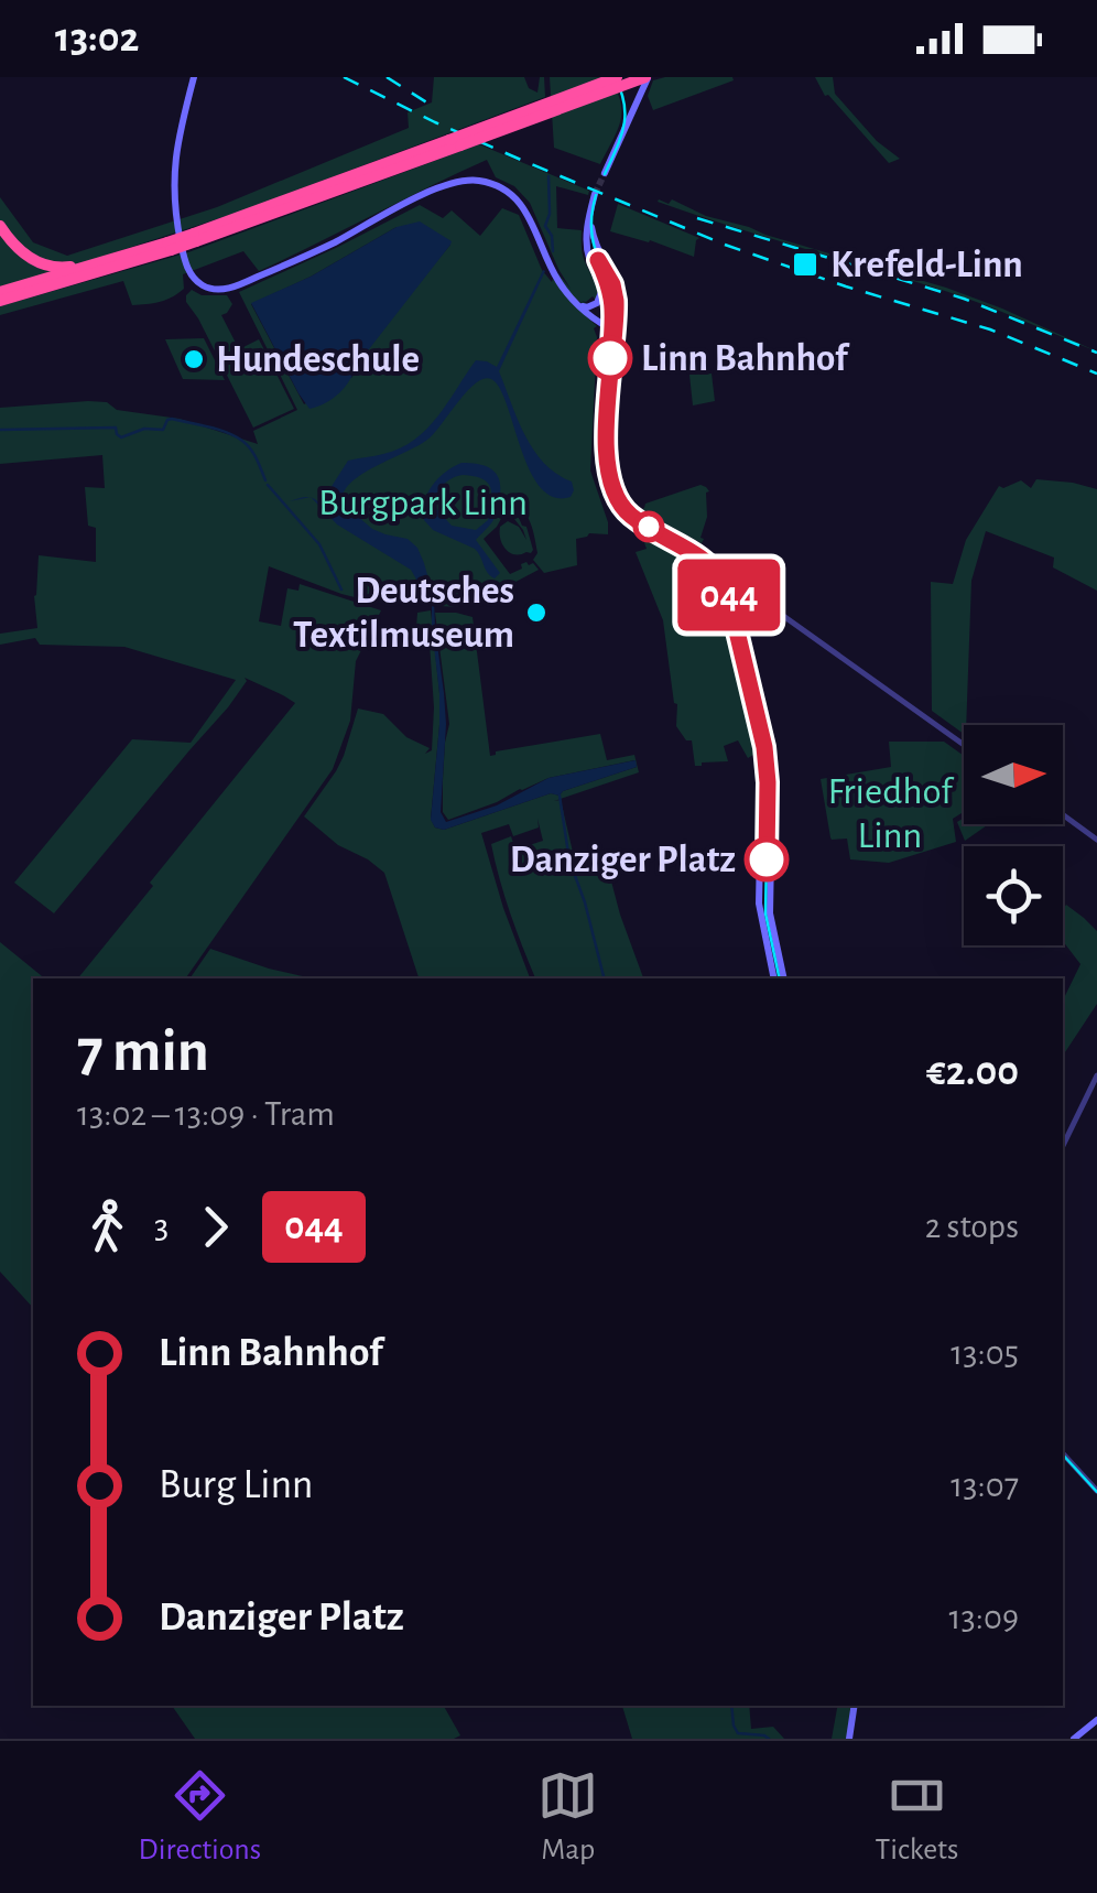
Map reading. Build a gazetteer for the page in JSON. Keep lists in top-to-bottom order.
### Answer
{
  "parks": ["Burgpark Linn", "Friedhof Linn"],
  "places": {
    "transit": ["Krefeld-Linn"],
    "other": [
      "Linn Bahnhof",
      "Hundeschule",
      "Deutsches Textilmuseum",
      "Danziger Platz"
    ]
  },
  "lines": ["tram line 044"],
  "north": "right",
  "page": {
    "status": "13:02",
    "on_map": "044",
    "heading": ["7 min", "13:02 – 13:09 · Tram", "€2.00"],
    "legs": ["3", "044", "2 stops"],
    "list": [
      {
        "name": "Linn Bahnhof",
        "value": "13:05"
      },
      {
        "name": "Burg Linn",
        "value": "13:07"
      },
      {
        "name": "Danziger Platz",
        "value": "13:09"
      }
    ],
    "tabs": ["Directions", "Map", "Tickets"]
  }
}
